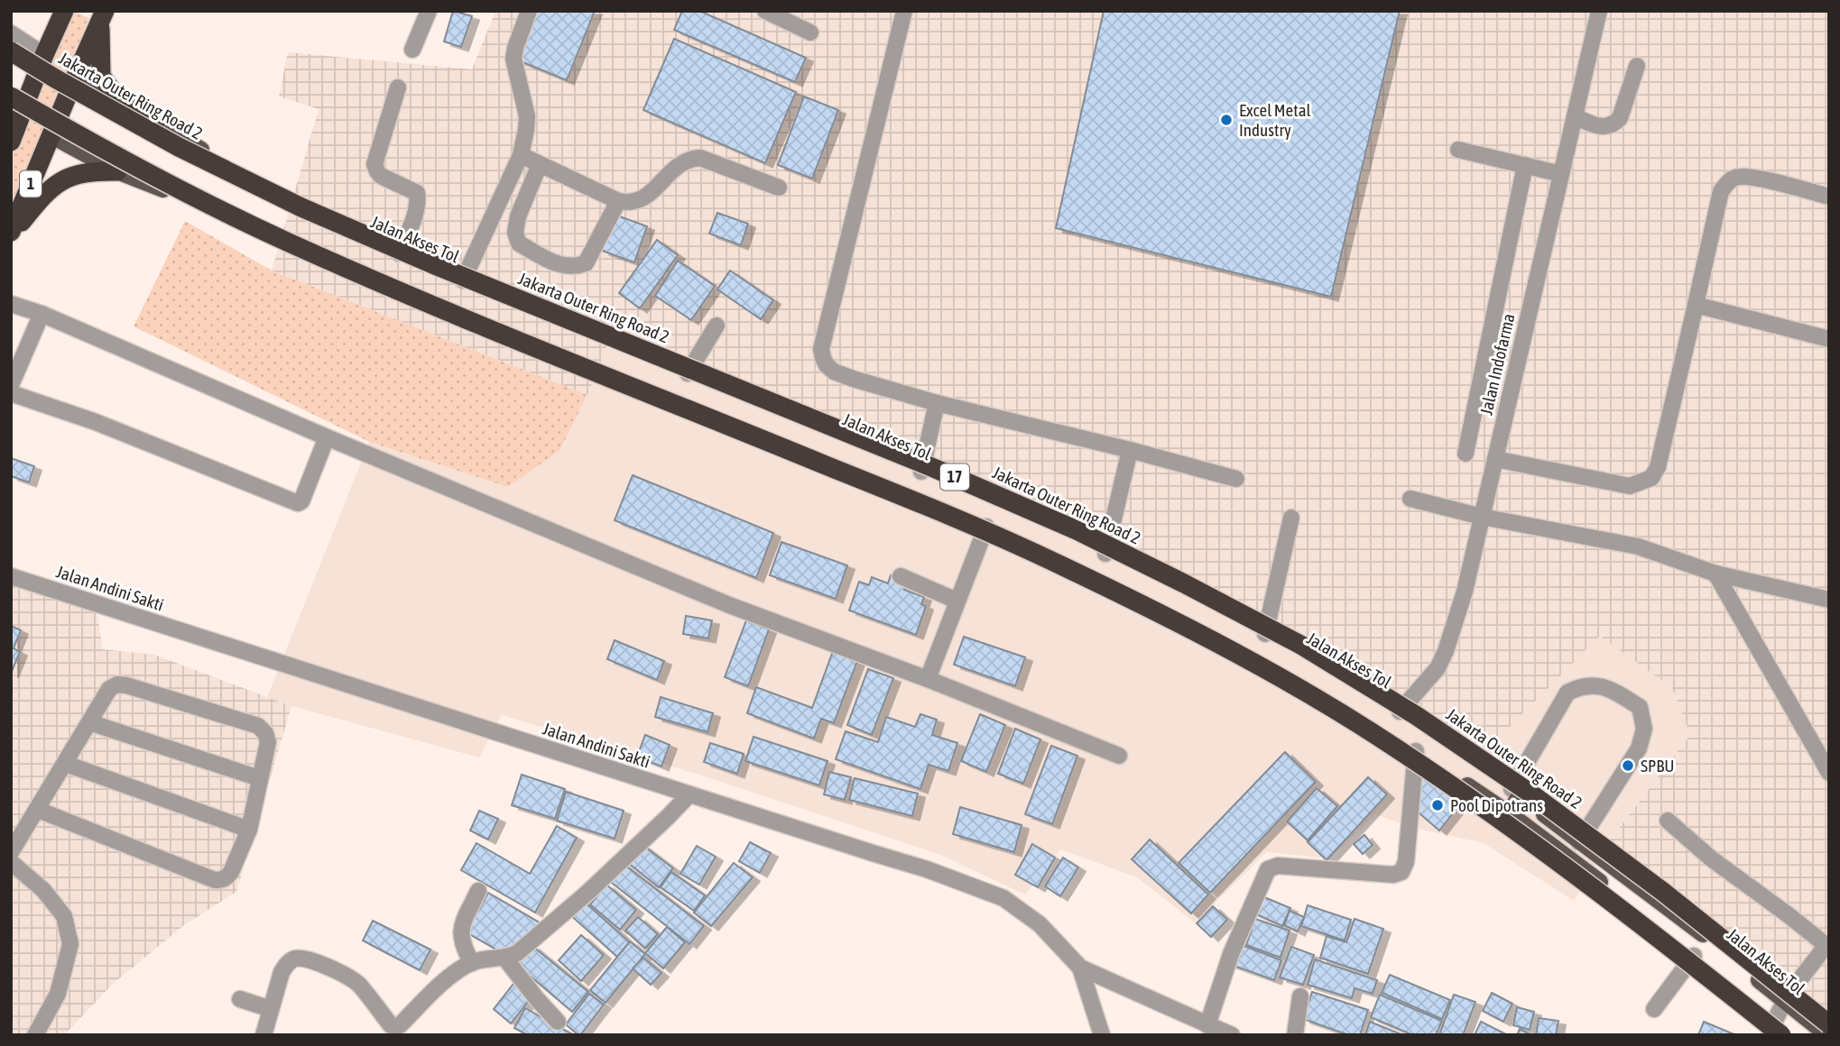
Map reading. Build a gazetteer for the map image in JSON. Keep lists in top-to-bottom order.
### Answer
{
  "streets": {
    "highway": ["Jakarta Outer Ring Road 2", "1", "17"],
    "main road": ["Jalan Akses Tol"],
    "street": ["Jalan Indofarma", "Jalan Andini Sakti"]
  },
  "crossings": [
    ["1", "Jalan Akses Tol"],
    ["Jalan Akses Tol", "Jalan Indofarma"]
  ],
  "places": ["Excel Metal Industry", "SPBU", "Pool Dipotrans"]
}
